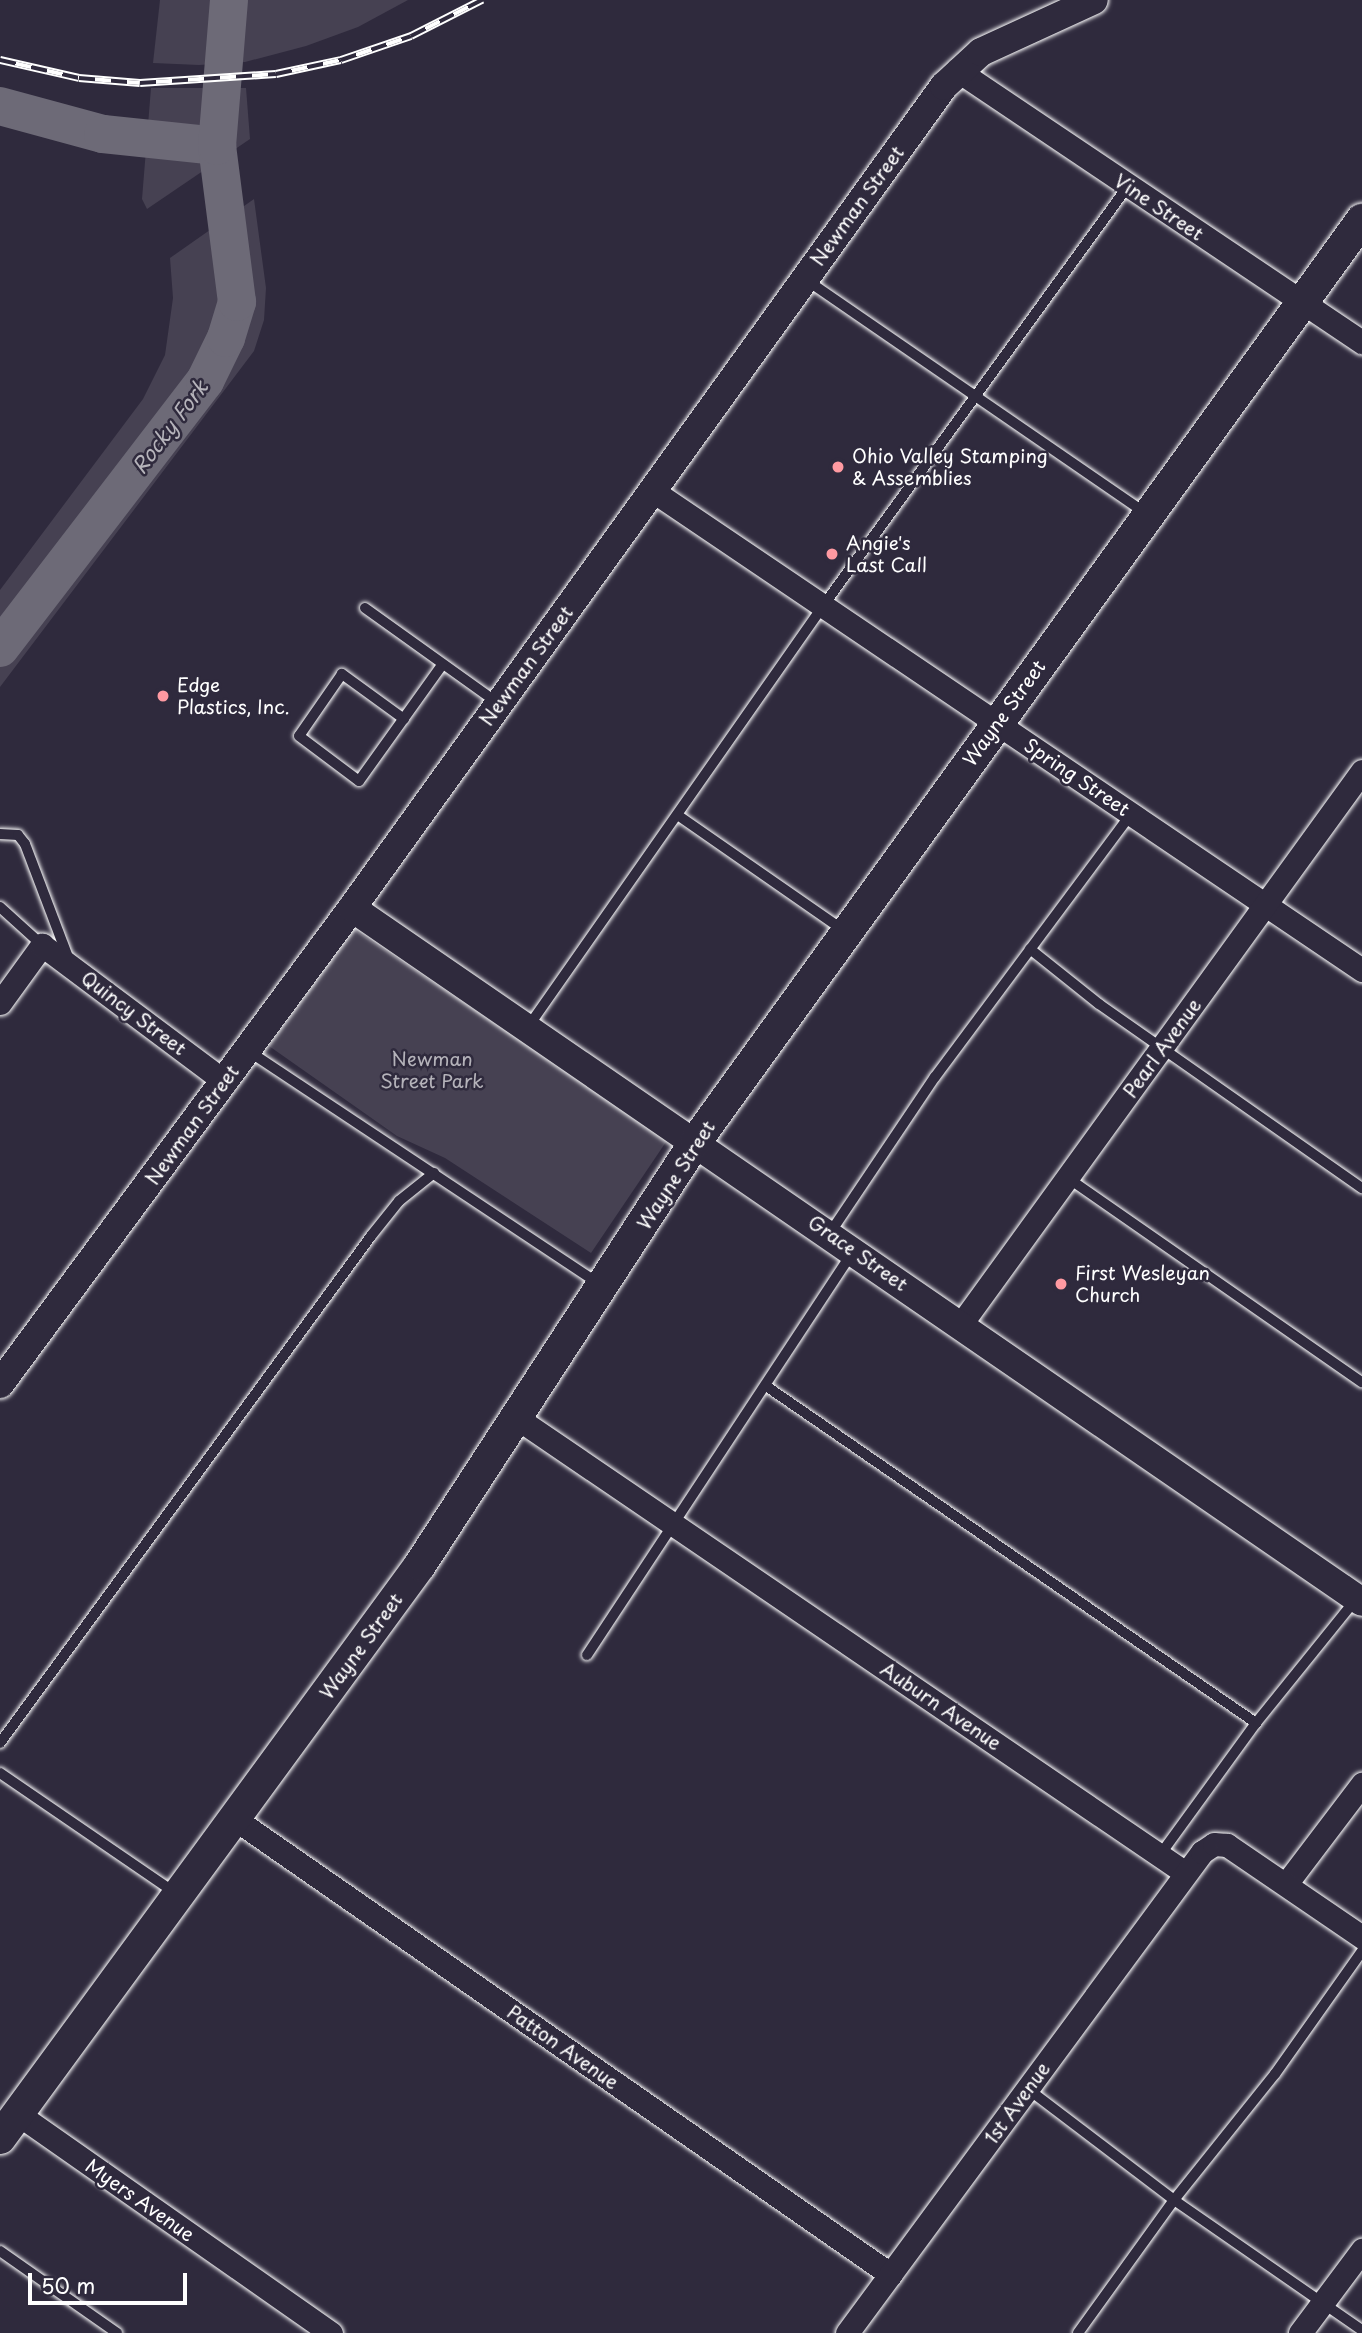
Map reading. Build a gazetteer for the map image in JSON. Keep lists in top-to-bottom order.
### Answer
{
  "streets": {
    "main road": ["Wayne Street"],
    "street": [
      "Newman Street",
      "Vine Street",
      "Spring Street",
      "Quincy Street",
      "Pearl Avenue",
      "Grace Street",
      "Auburn Avenue",
      "Patton Avenue",
      "1st Avenue",
      "Myers Avenue"
    ]
  },
  "crossings": [
    ["Newman Street", "Vine Street"],
    ["Newman Street", "Spring Street"],
    ["Newman Street", "Quincy Street"],
    ["Newman Street", "Grace Street"],
    ["Vine Street", "Wayne Street"],
    ["Wayne Street", "Spring Street"],
    ["Wayne Street", "Grace Street"],
    ["Wayne Street", "Auburn Avenue"],
    ["Wayne Street", "Patton Avenue"],
    ["Wayne Street", "Myers Avenue"],
    ["Spring Street", "Pearl Avenue"],
    ["Pearl Avenue", "Grace Street"],
    ["Auburn Avenue", "1st Avenue"],
    ["Patton Avenue", "1st Avenue"]
  ],
  "water": ["Rocky Fork"],
  "parks": ["Newman Street Park"],
  "places": [
    "Ohio Valley Stamping & Assemblies",
    "Angie's Last Call",
    "Edge Plastics, Inc.",
    "First Wesleyan Church"
  ],
  "scale_bar": "50 m"
}
